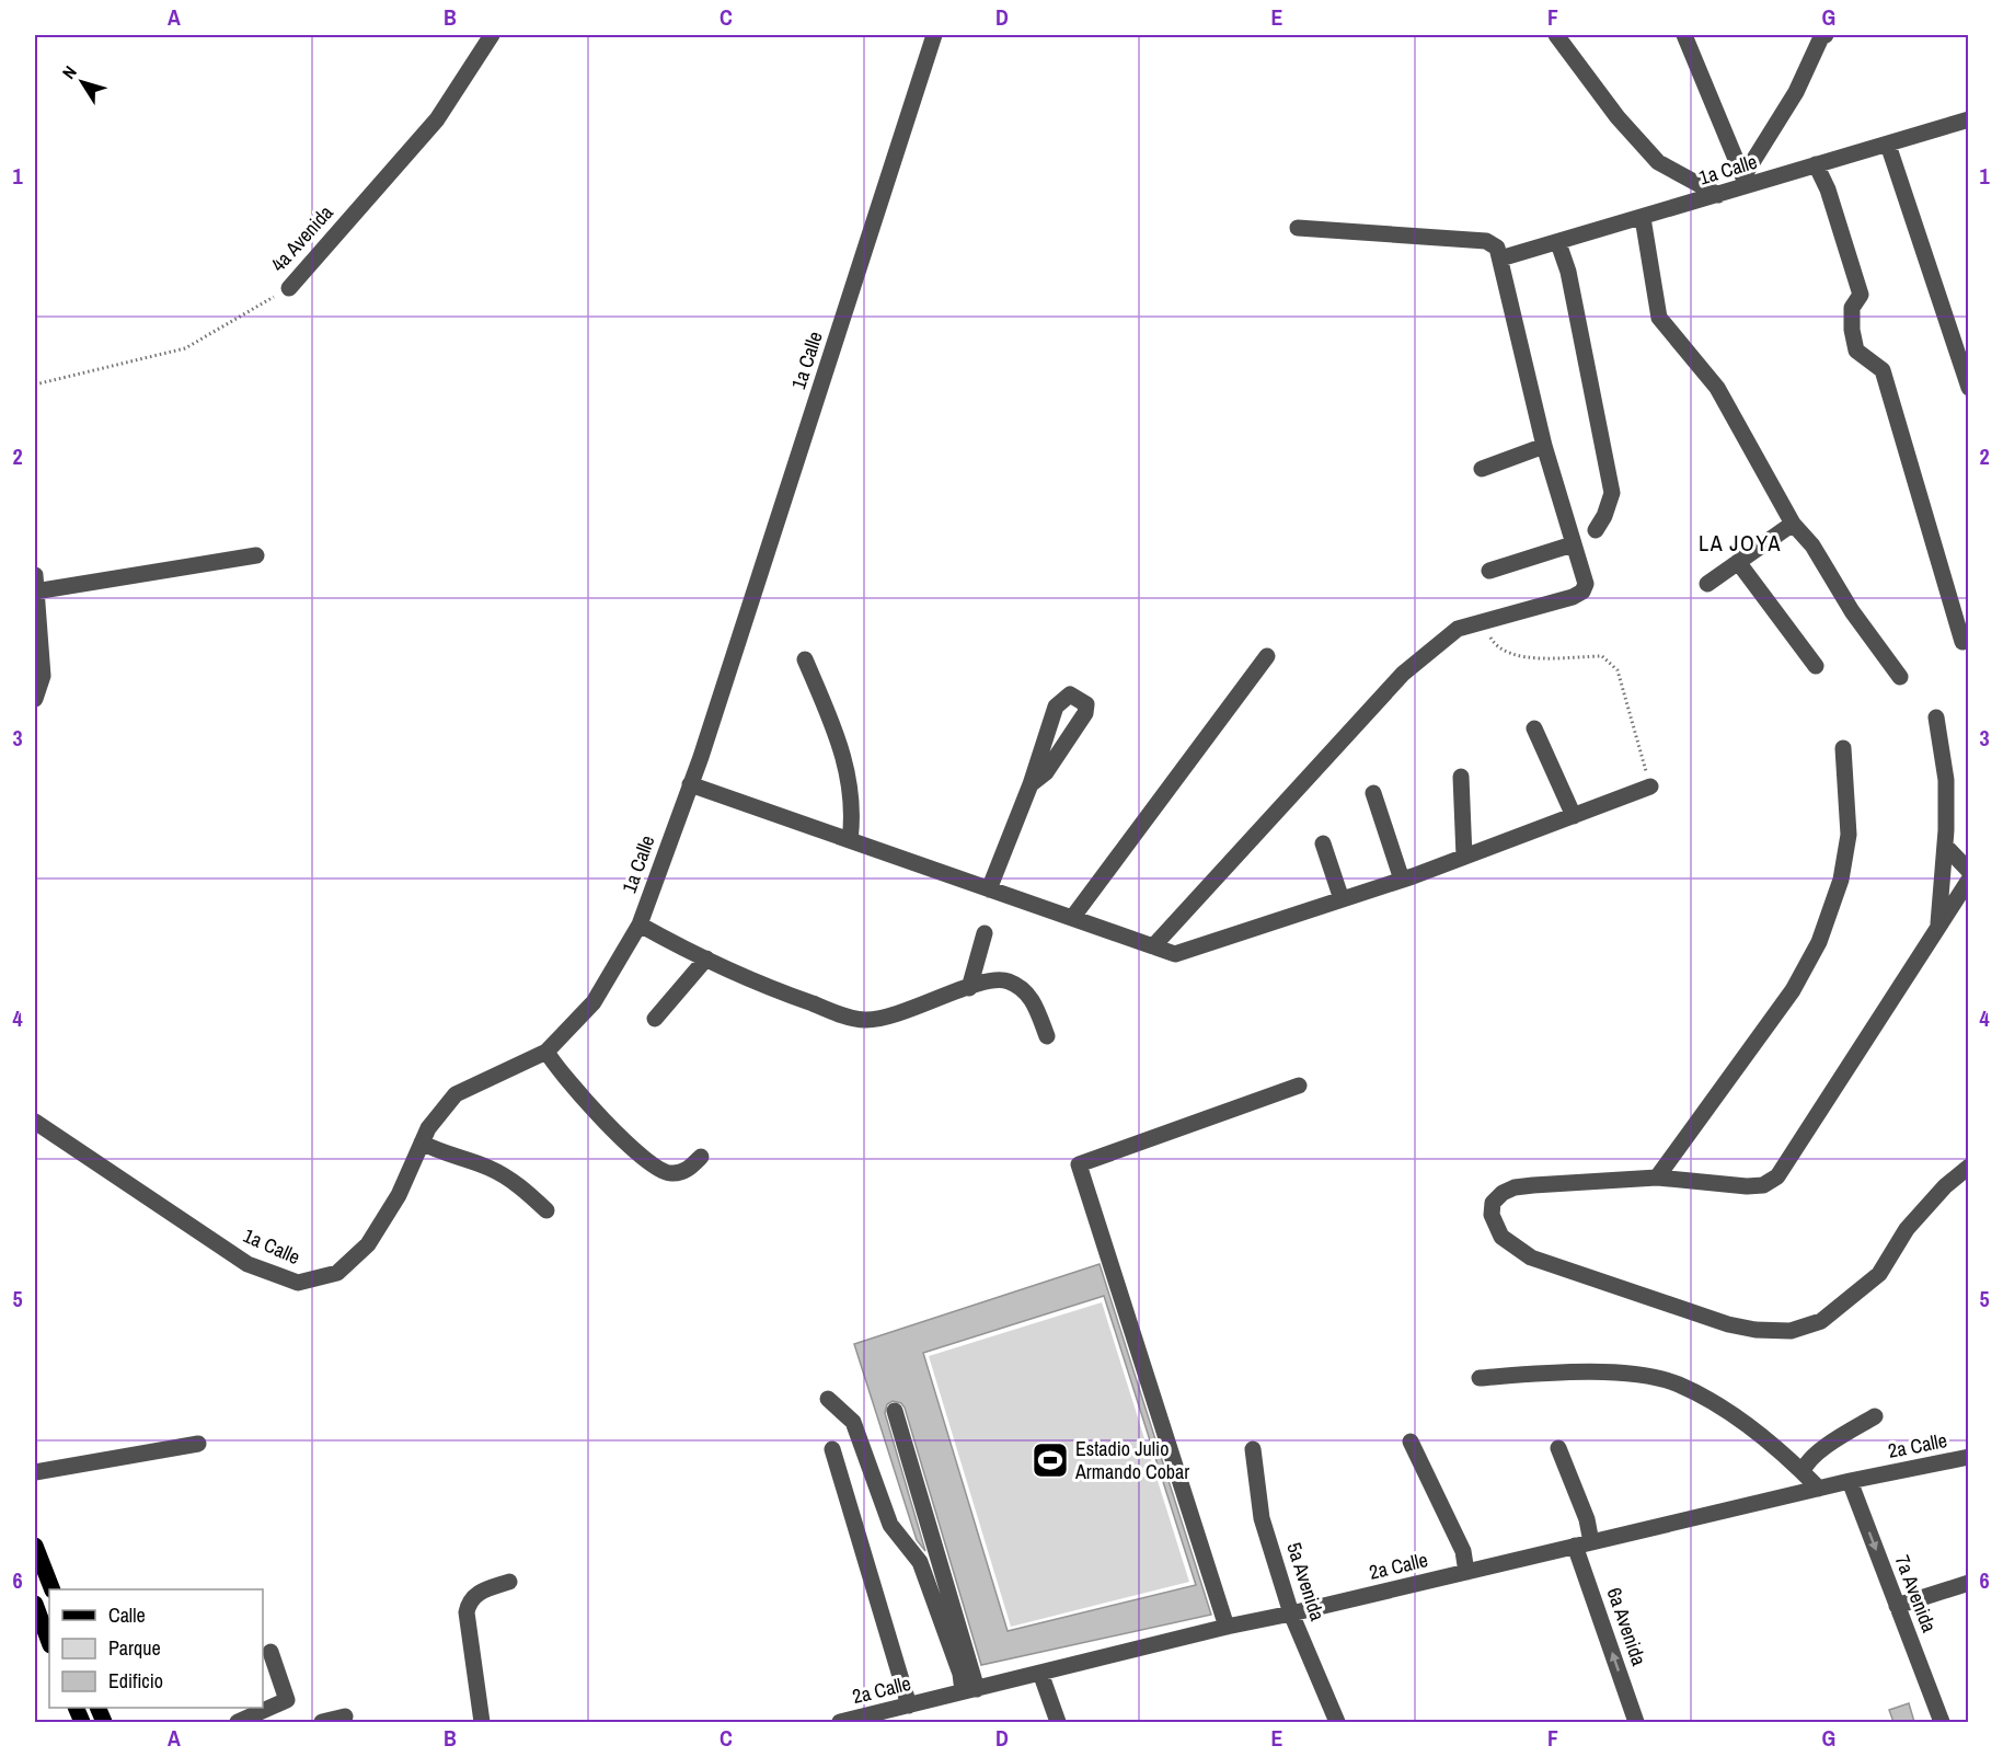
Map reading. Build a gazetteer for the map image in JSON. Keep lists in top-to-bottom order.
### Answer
{
  "streets": {
    "street": [
      "1a Calle",
      "4a Avenida",
      "2a Calle",
      "5a Avenida",
      "7a Avenida",
      "6a Avenida"
    ]
  },
  "crossings": [
    ["2a Calle", "5a Avenida"],
    ["2a Calle", "7a Avenida"],
    ["2a Calle", "6a Avenida"]
  ],
  "one_way": ["7a Avenida", "6a Avenida"],
  "districts": ["LA JOYA"],
  "places": {
    "sports": ["Estadio Julio Armando Cobar"]
  },
  "legend": ["Calle", "Parque", "Edificio"],
  "north": "top left",
  "grid": {
    "columns": [
      "A",
      "B",
      "C",
      "D",
      "E",
      "F",
      "G"
    ],
    "rows": [
      "1",
      "2",
      "3",
      "4",
      "5",
      "6"
    ]
  }
}
